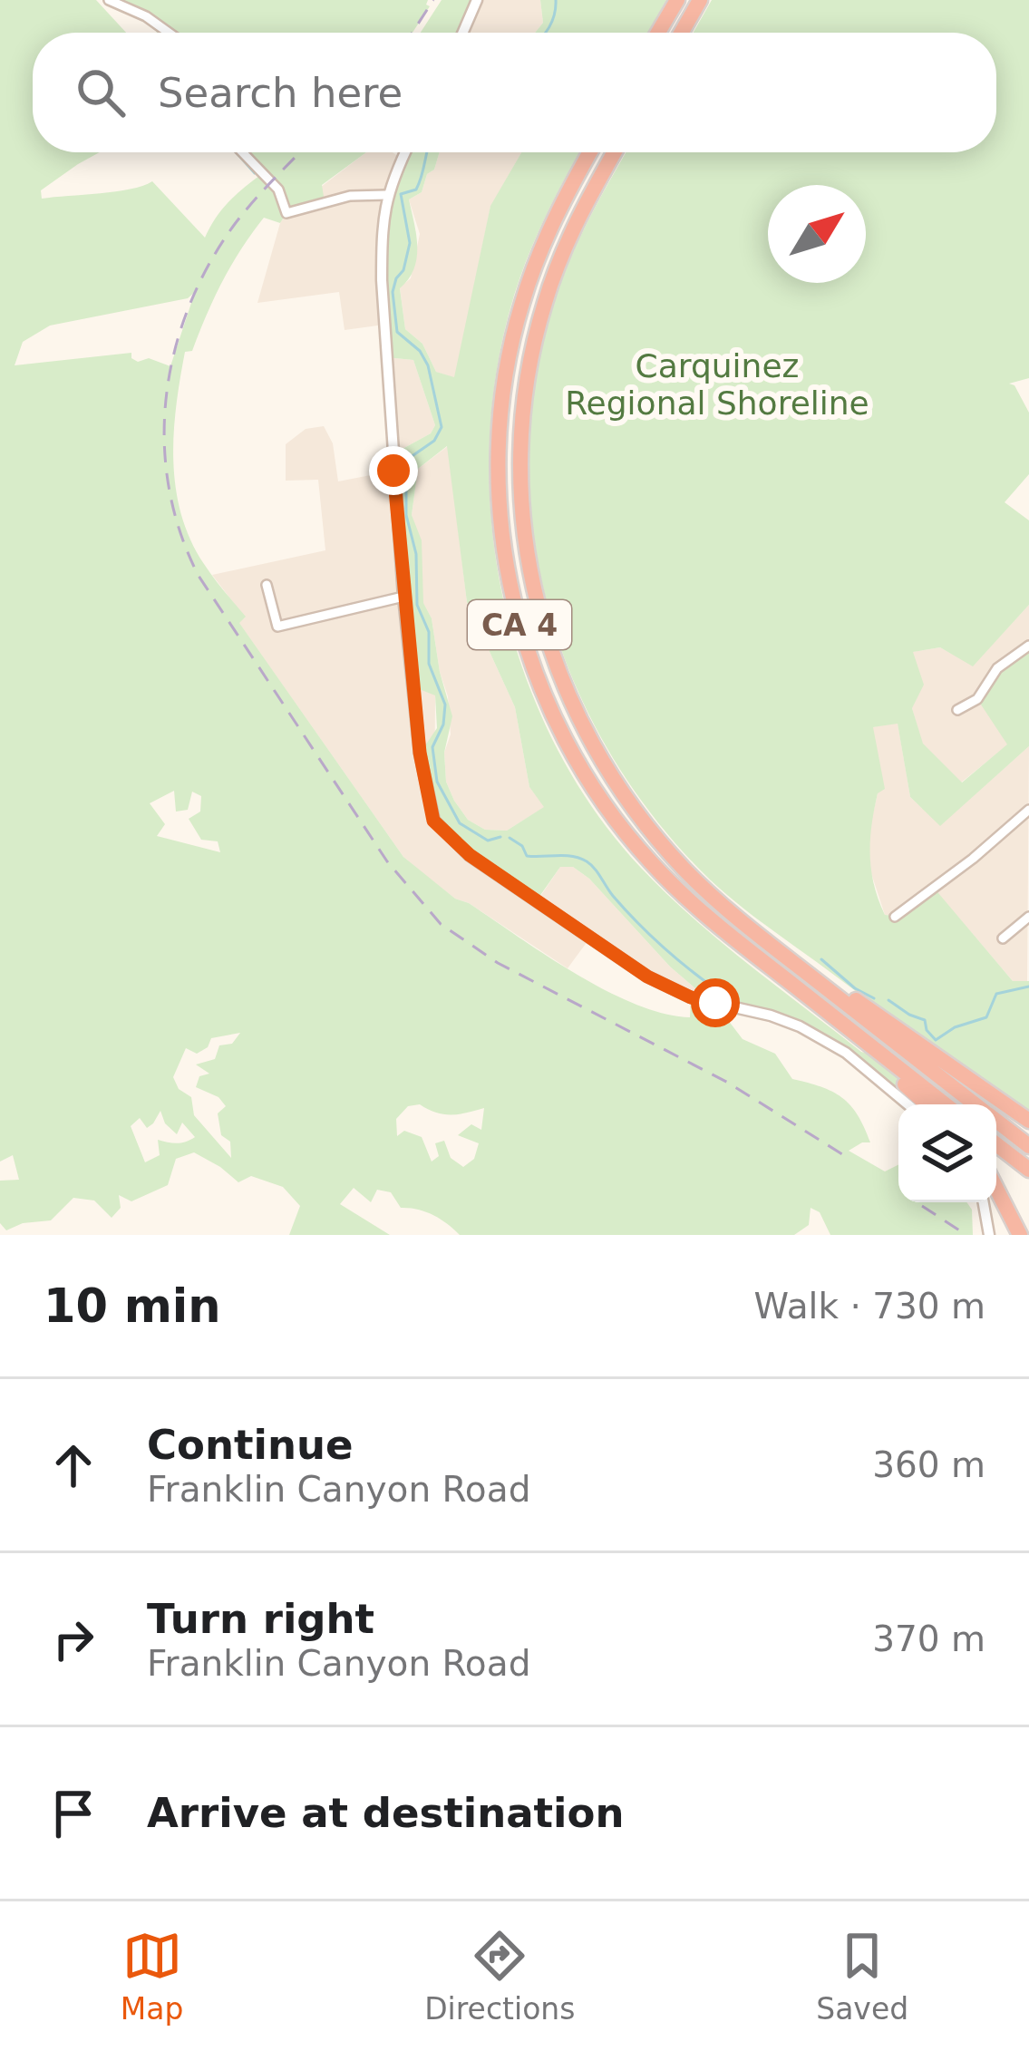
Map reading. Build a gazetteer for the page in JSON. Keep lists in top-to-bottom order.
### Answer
{
  "streets": {
    "highway": ["CA 4"]
  },
  "parks": ["Carquinez Regional Shoreline"],
  "north": "top right",
  "page": {
    "search": "Search here",
    "heading": ["10 min", "Walk · 730 m"],
    "list": [
      ["Continue", "Franklin Canyon Road", "360 m"],
      ["Turn right", "Franklin Canyon Road", "370 m"],
      "Arrive at destination"
    ],
    "nav": ["Map", "Directions", "Saved"]
  }
}
